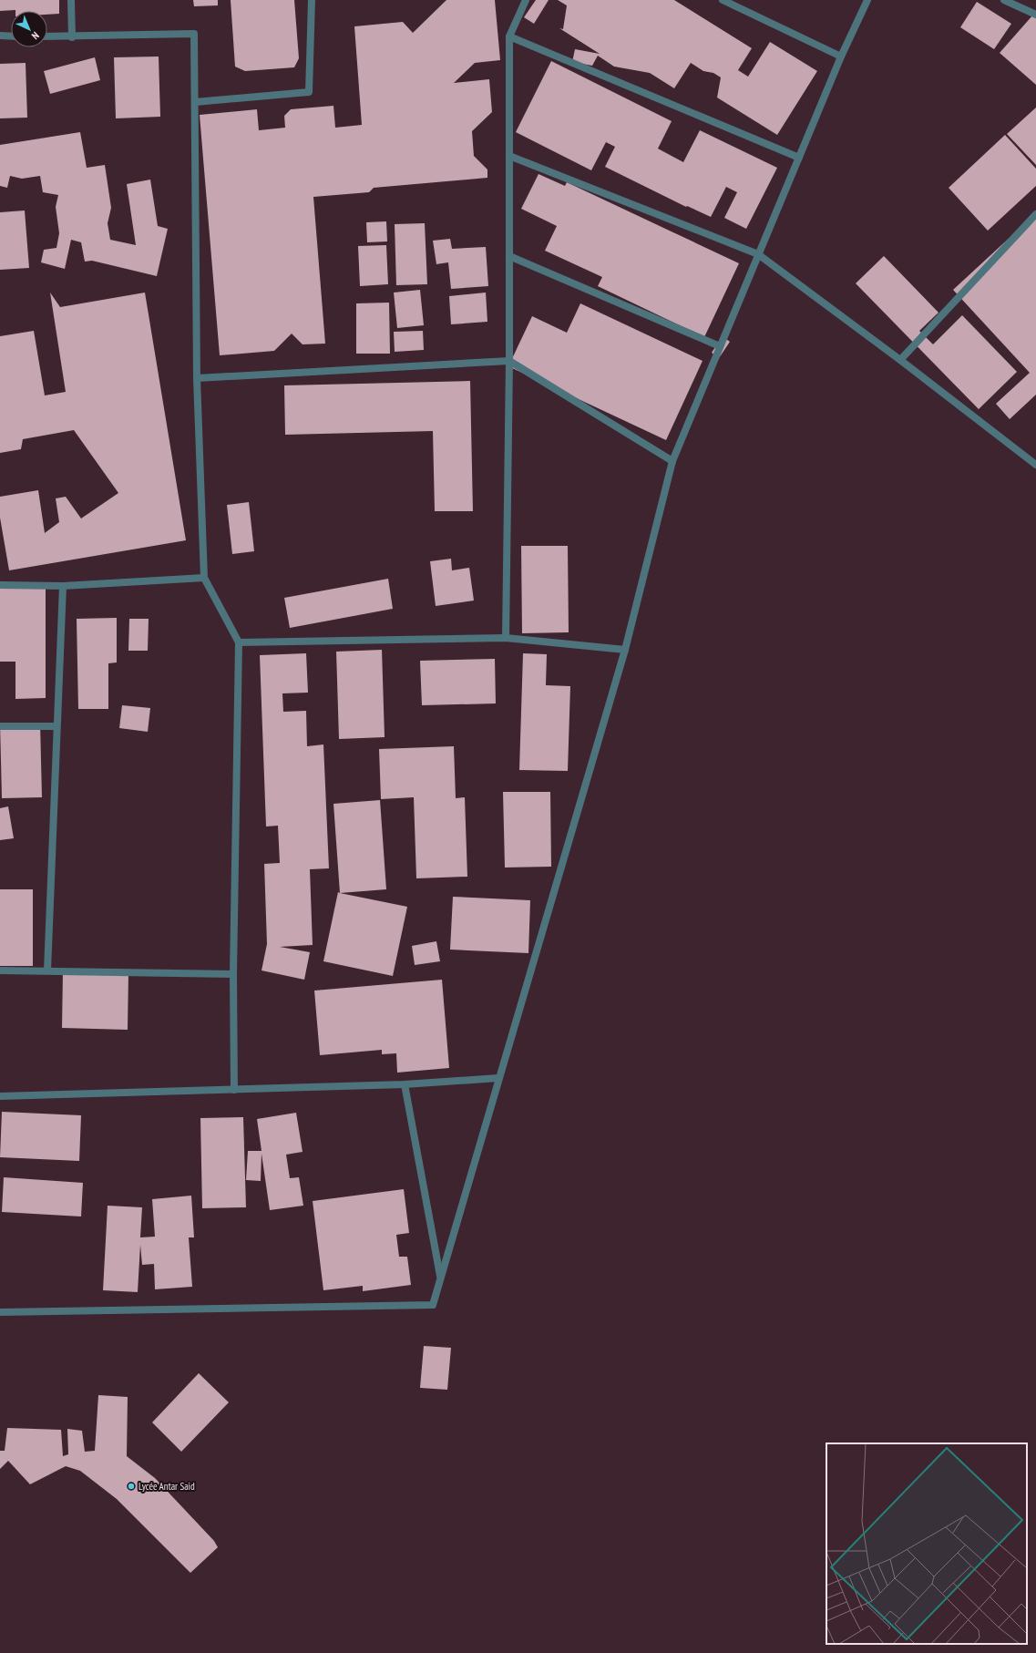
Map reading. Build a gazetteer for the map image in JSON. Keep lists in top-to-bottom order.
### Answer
{
  "places": ["Lycée Antar Said"],
  "north": "bottom right"
}
